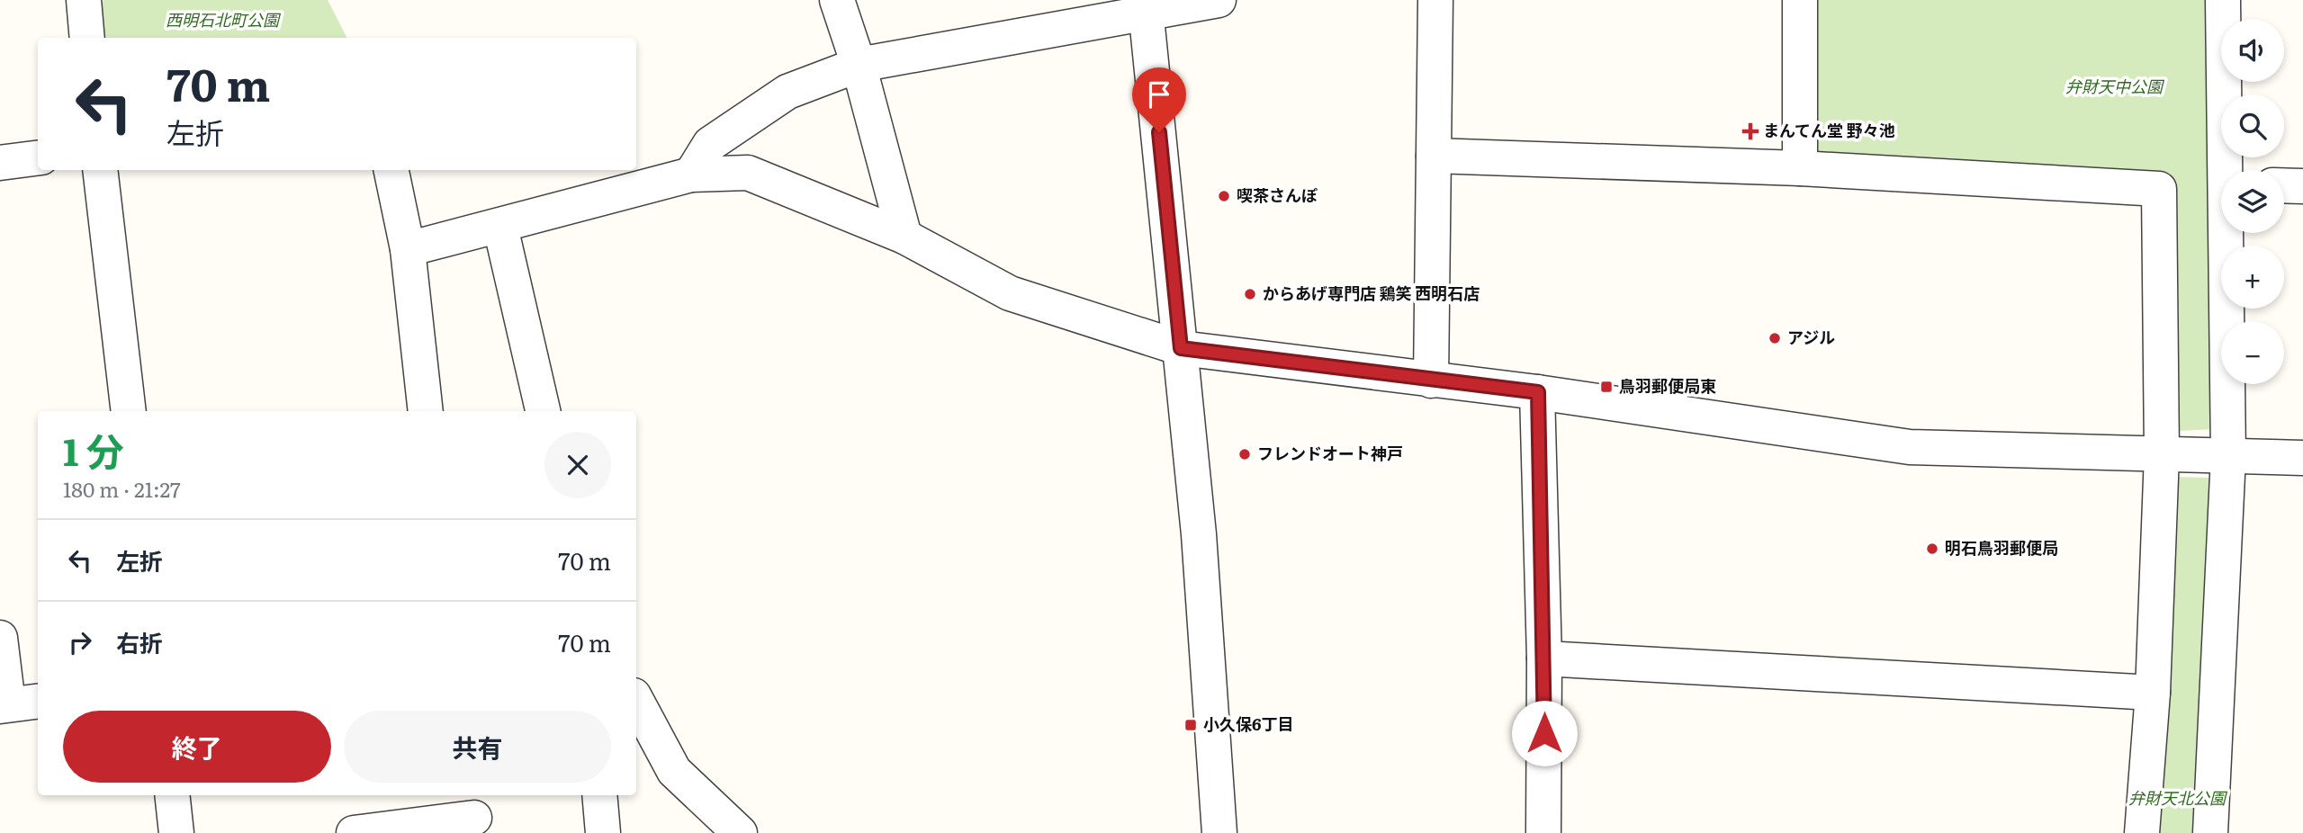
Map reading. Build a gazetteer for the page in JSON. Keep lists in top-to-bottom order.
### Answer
{
  "parks": ["西明石北町公園", "弁財天中公園", "弁財天北公園"],
  "places": {
    "health": ["まんてん堂 野々池"],
    "other": [
      "喫茶さんぽ",
      "からあげ専門店 鶏笑 西明石店",
      "アジル",
      "フレンドオート神戸",
      "明石鳥羽郵便局"
    ],
    "transit": ["鳥羽郵便局東", "小久保6丁目"]
  },
  "page": {
    "map_buttons": ["+", "−"],
    "turn": ["70 m", "左折"],
    "heading": ["1 分", "180 m · 21:27"],
    "list": [
      {
        "name": "左折",
        "value": "70 m"
      },
      {
        "name": "右折",
        "value": "70 m"
      }
    ],
    "buttons": ["終了", "共有"]
  }
}
